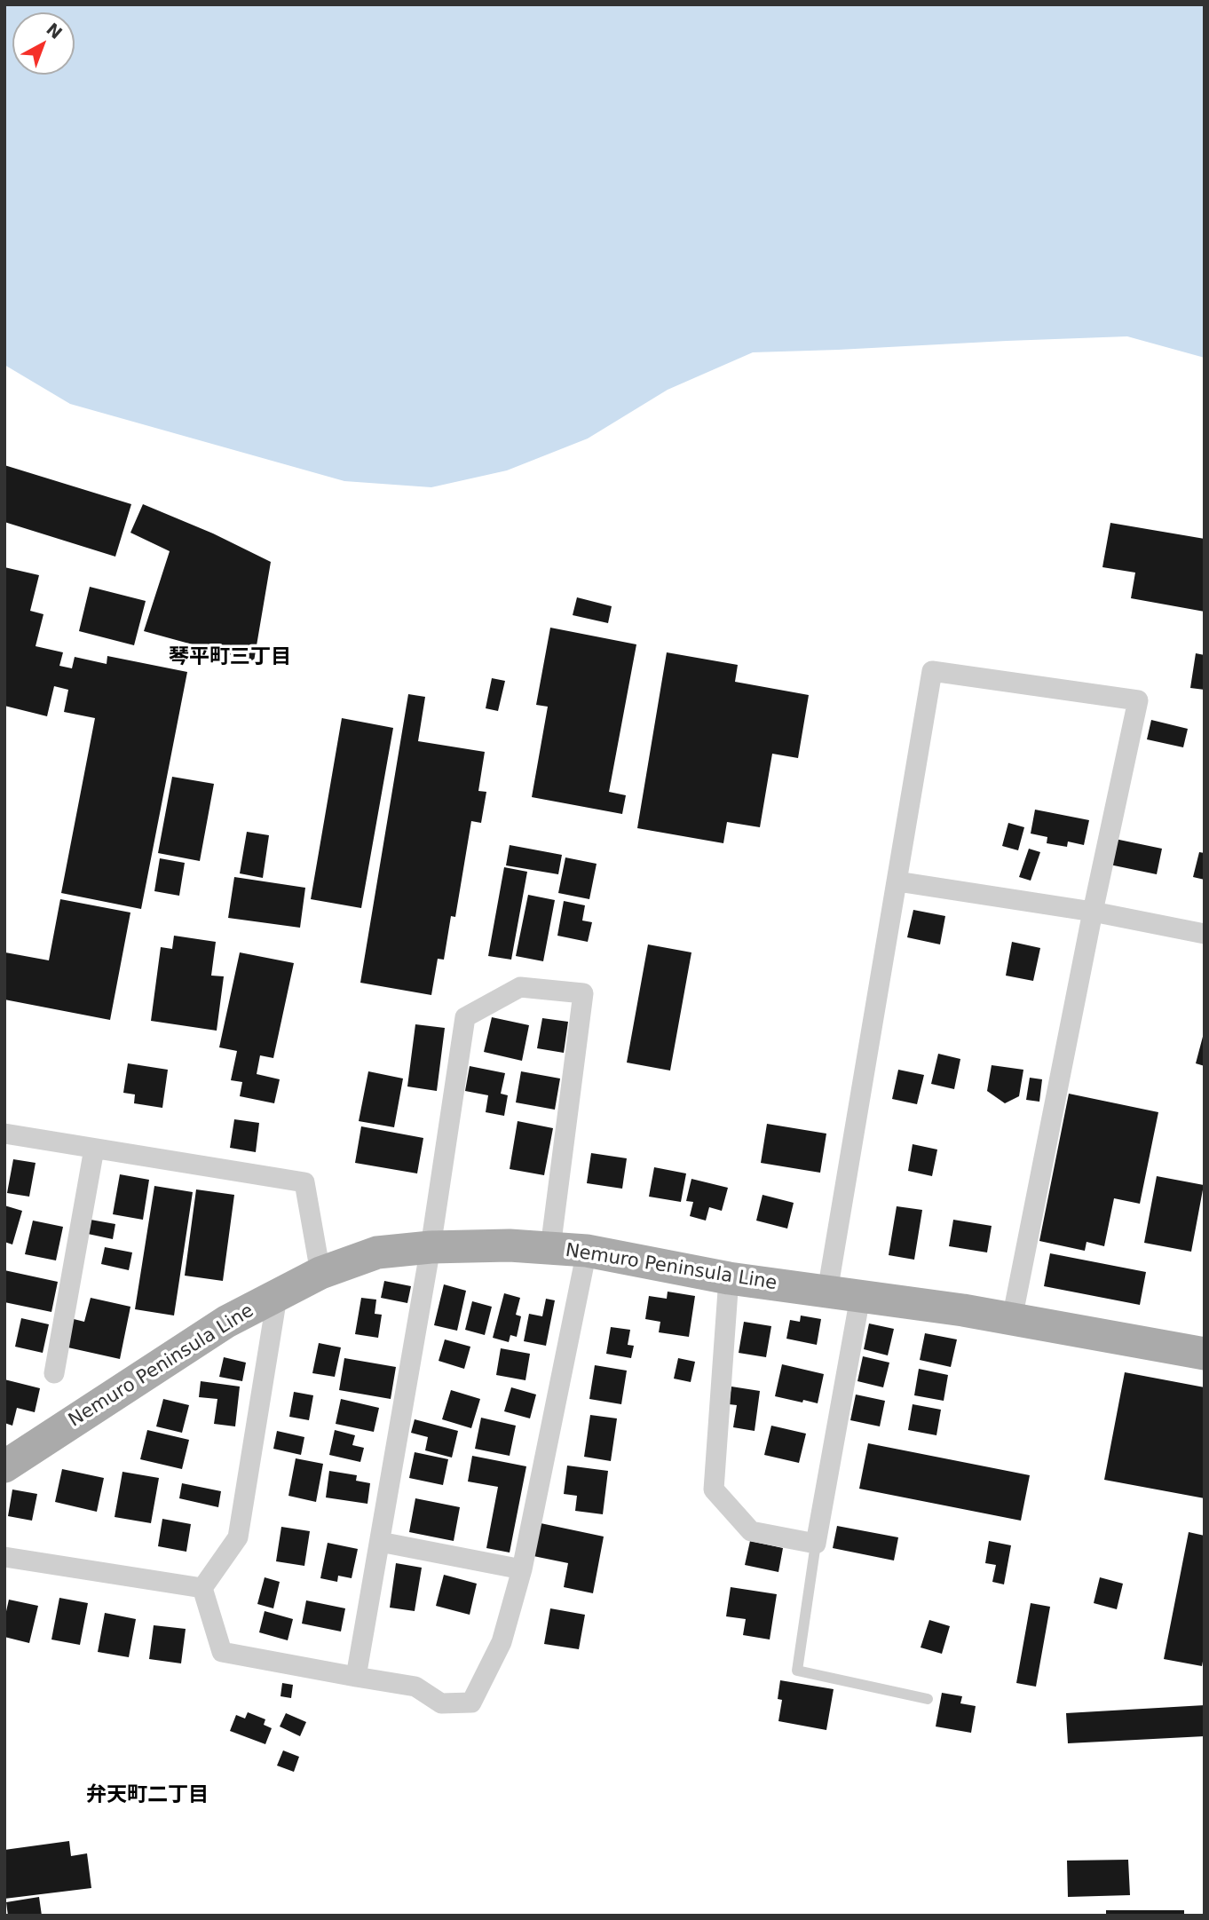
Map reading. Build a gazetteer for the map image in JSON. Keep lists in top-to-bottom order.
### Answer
{
  "streets": {
    "main road": ["Nemuro Peninsula Line"]
  },
  "districts": ["琴平町三丁目", "弁天町二丁目"],
  "north": "top right"
}
